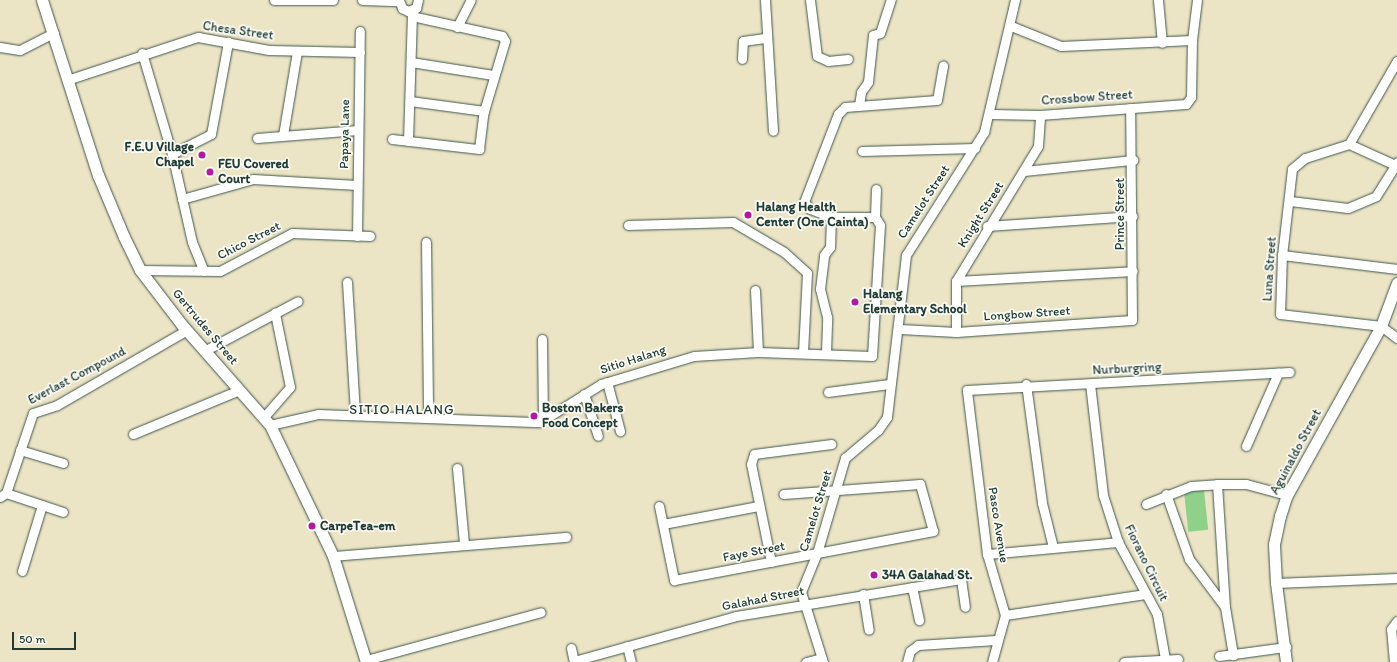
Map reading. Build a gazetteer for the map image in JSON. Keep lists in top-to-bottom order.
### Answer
{
  "streets": {
    "street": [
      "Chesa Street",
      "Crossbow Street",
      "Papaya Lane",
      "Camelot Street",
      "Prince Street",
      "Knight Street",
      "Chico Street",
      "Luna Street",
      "Longbow Street",
      "Gertrudes Street",
      "Sitio Halang",
      "Nurburgring",
      "Everlast Compound",
      "Aguinaldo Street",
      "Pasco Avenue",
      "Faye Street",
      "Fiorano Circuit",
      "Galahad Street"
    ]
  },
  "crossings": [
    ["Chesa Street", "Papaya Lane"],
    ["Chesa Street", "Gertrudes Street"],
    ["Crossbow Street", "Camelot Street"],
    ["Crossbow Street", "Prince Street"],
    ["Crossbow Street", "Knight Street"],
    ["Papaya Lane", "Chico Street"],
    ["Camelot Street", "Longbow Street"],
    ["Camelot Street", "Faye Street"],
    ["Camelot Street", "Galahad Street"],
    ["Prince Street", "Longbow Street"],
    ["Knight Street", "Longbow Street"],
    ["Chico Street", "Gertrudes Street"],
    ["Luna Street", "Aguinaldo Street"],
    ["Gertrudes Street", "Everlast Compound"],
    ["Nurburgring", "Pasco Avenue"],
    ["Nurburgring", "Fiorano Circuit"]
  ],
  "districts": ["SITIO HALANG"],
  "places": [
    "F.E.U Village Chapel",
    "FEU Covered Court",
    "Halang Health Center (One Cainta)",
    "Halang Elementary School",
    "Boston Bakers Food Concept",
    "CarpeTea-em",
    "34A Galahad St."
  ],
  "scale_bar": "50 m"
}
